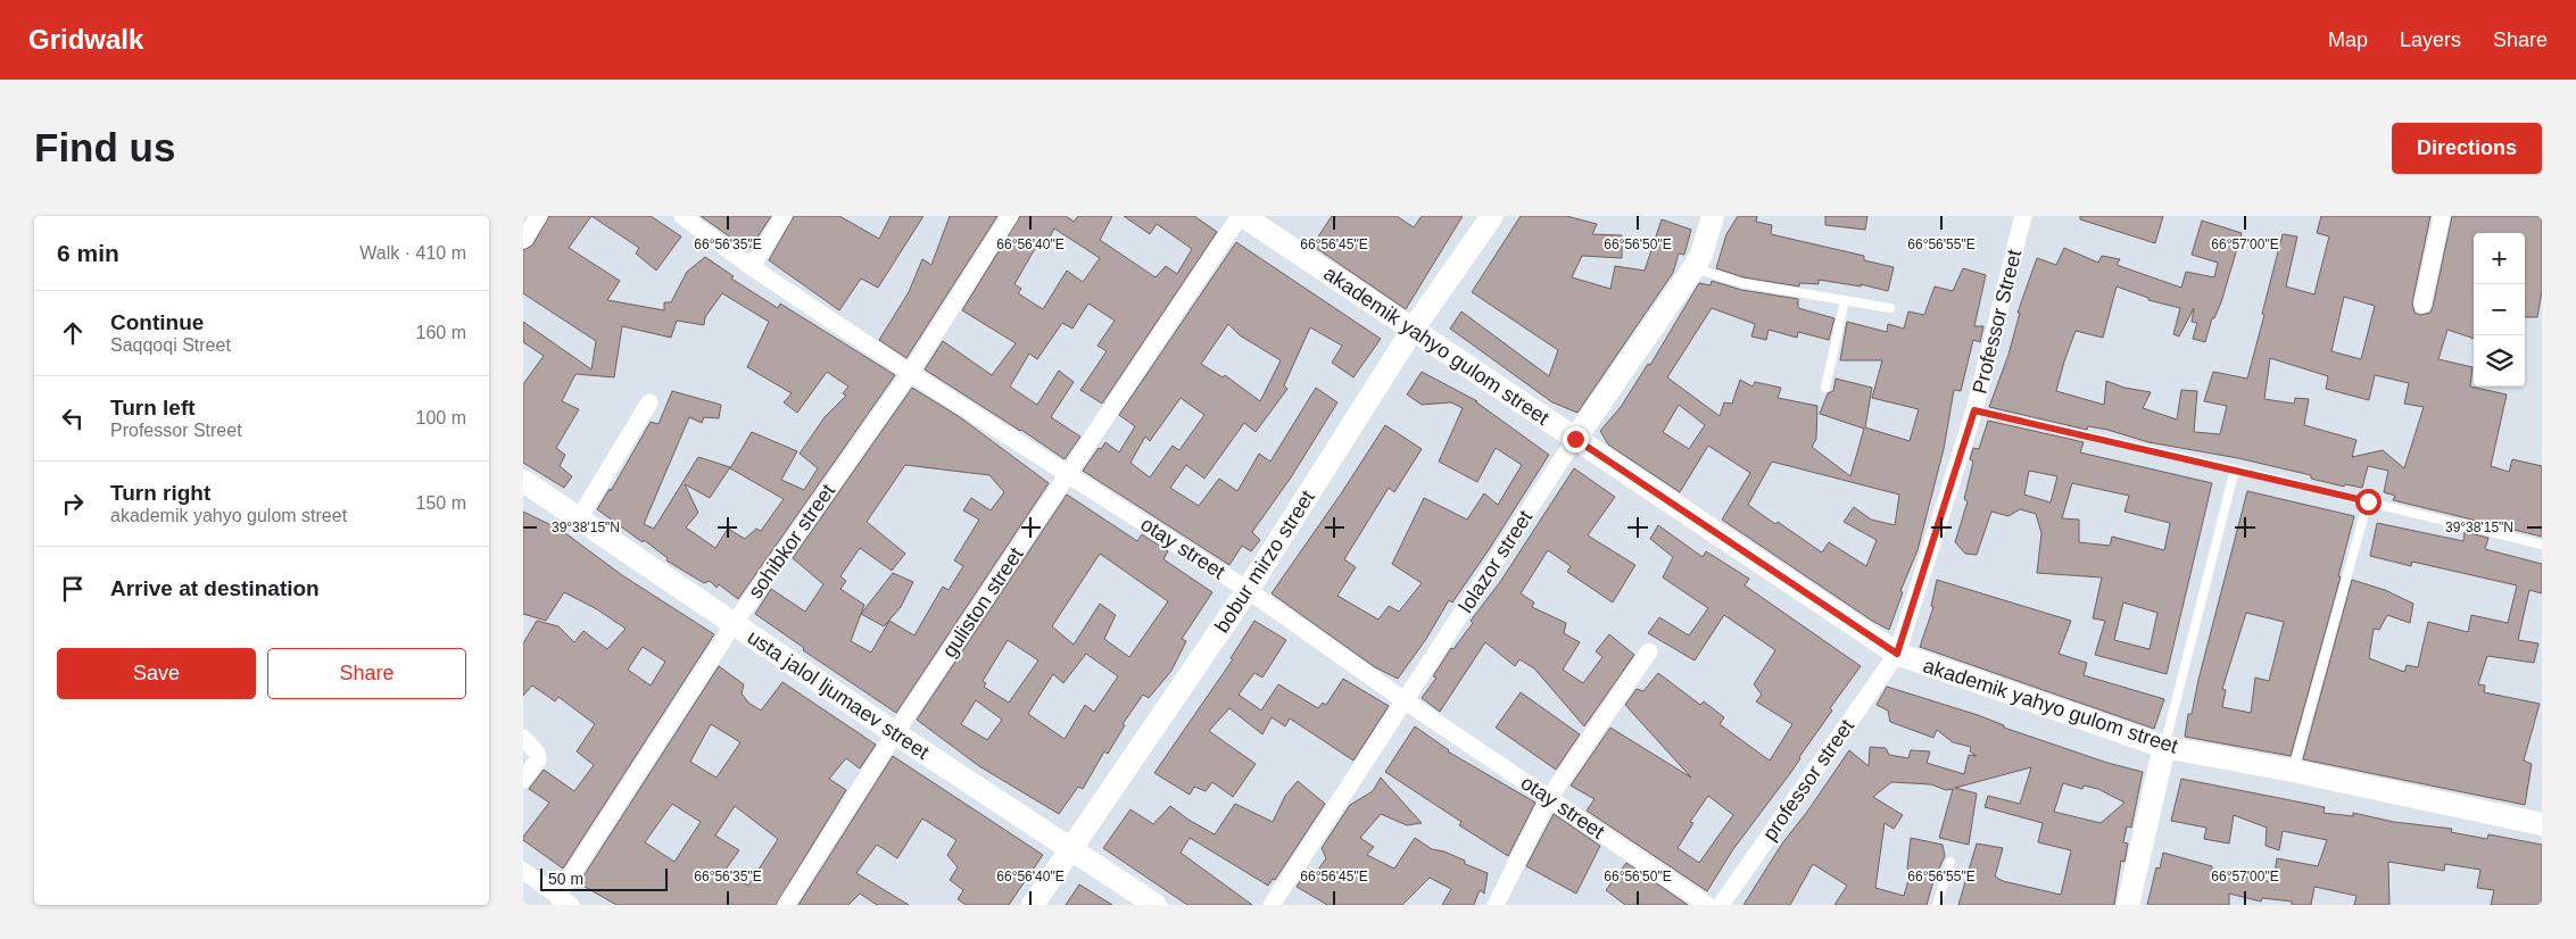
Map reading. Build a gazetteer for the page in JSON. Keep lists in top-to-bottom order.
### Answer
{
  "streets": {
    "street": [
      "Professor Street",
      "akademik yahyo gulom street",
      "sohibkor street",
      "otay street",
      "bobur mirzo street",
      "lolazor street",
      "guliston street",
      "usta jalol ljumaev street",
      "professor street"
    ]
  },
  "crossings": [
    ["Professor Street", "akademik yahyo gulom street"],
    ["Professor Street", "professor street"],
    ["akademik yahyo gulom street", "bobur mirzo street"],
    ["akademik yahyo gulom street", "lolazor street"],
    ["akademik yahyo gulom street", "guliston street"],
    ["akademik yahyo gulom street", "professor street"],
    ["sohibkor street", "otay street"],
    ["sohibkor street", "usta jalol ljumaev street"],
    ["otay street", "bobur mirzo street"],
    ["otay street", "lolazor street"],
    ["otay street", "guliston street"],
    ["bobur mirzo street", "usta jalol ljumaev street"],
    ["guliston street", "usta jalol ljumaev street"]
  ],
  "scale_bar": "50 m",
  "page": {
    "header": "Gridwalk",
    "nav": ["Map", "Layers", "Share"],
    "buttons": [
      "Directions",
      ["Save", "Share"]
    ],
    "title": "Find us",
    "heading": ["6 min", "Walk · 410 m"],
    "map_buttons": ["+", "−"],
    "list": [
      ["Continue", "Saqqoqi Street", "160 m"],
      ["Turn left", "Professor Street", "100 m"],
      ["Turn right", "akademik yahyo gulom street", "150 m"],
      "Arrive at destination"
    ],
    "scale": "50 m"
  },
  "coordinates": [
    "66°56'35\"E",
    "66°56'40\"E",
    "66°56'45\"E",
    "66°56'50\"E",
    "66°56'55\"E",
    "66°57'00\"E",
    "39°38'15\"N"
  ]
}
